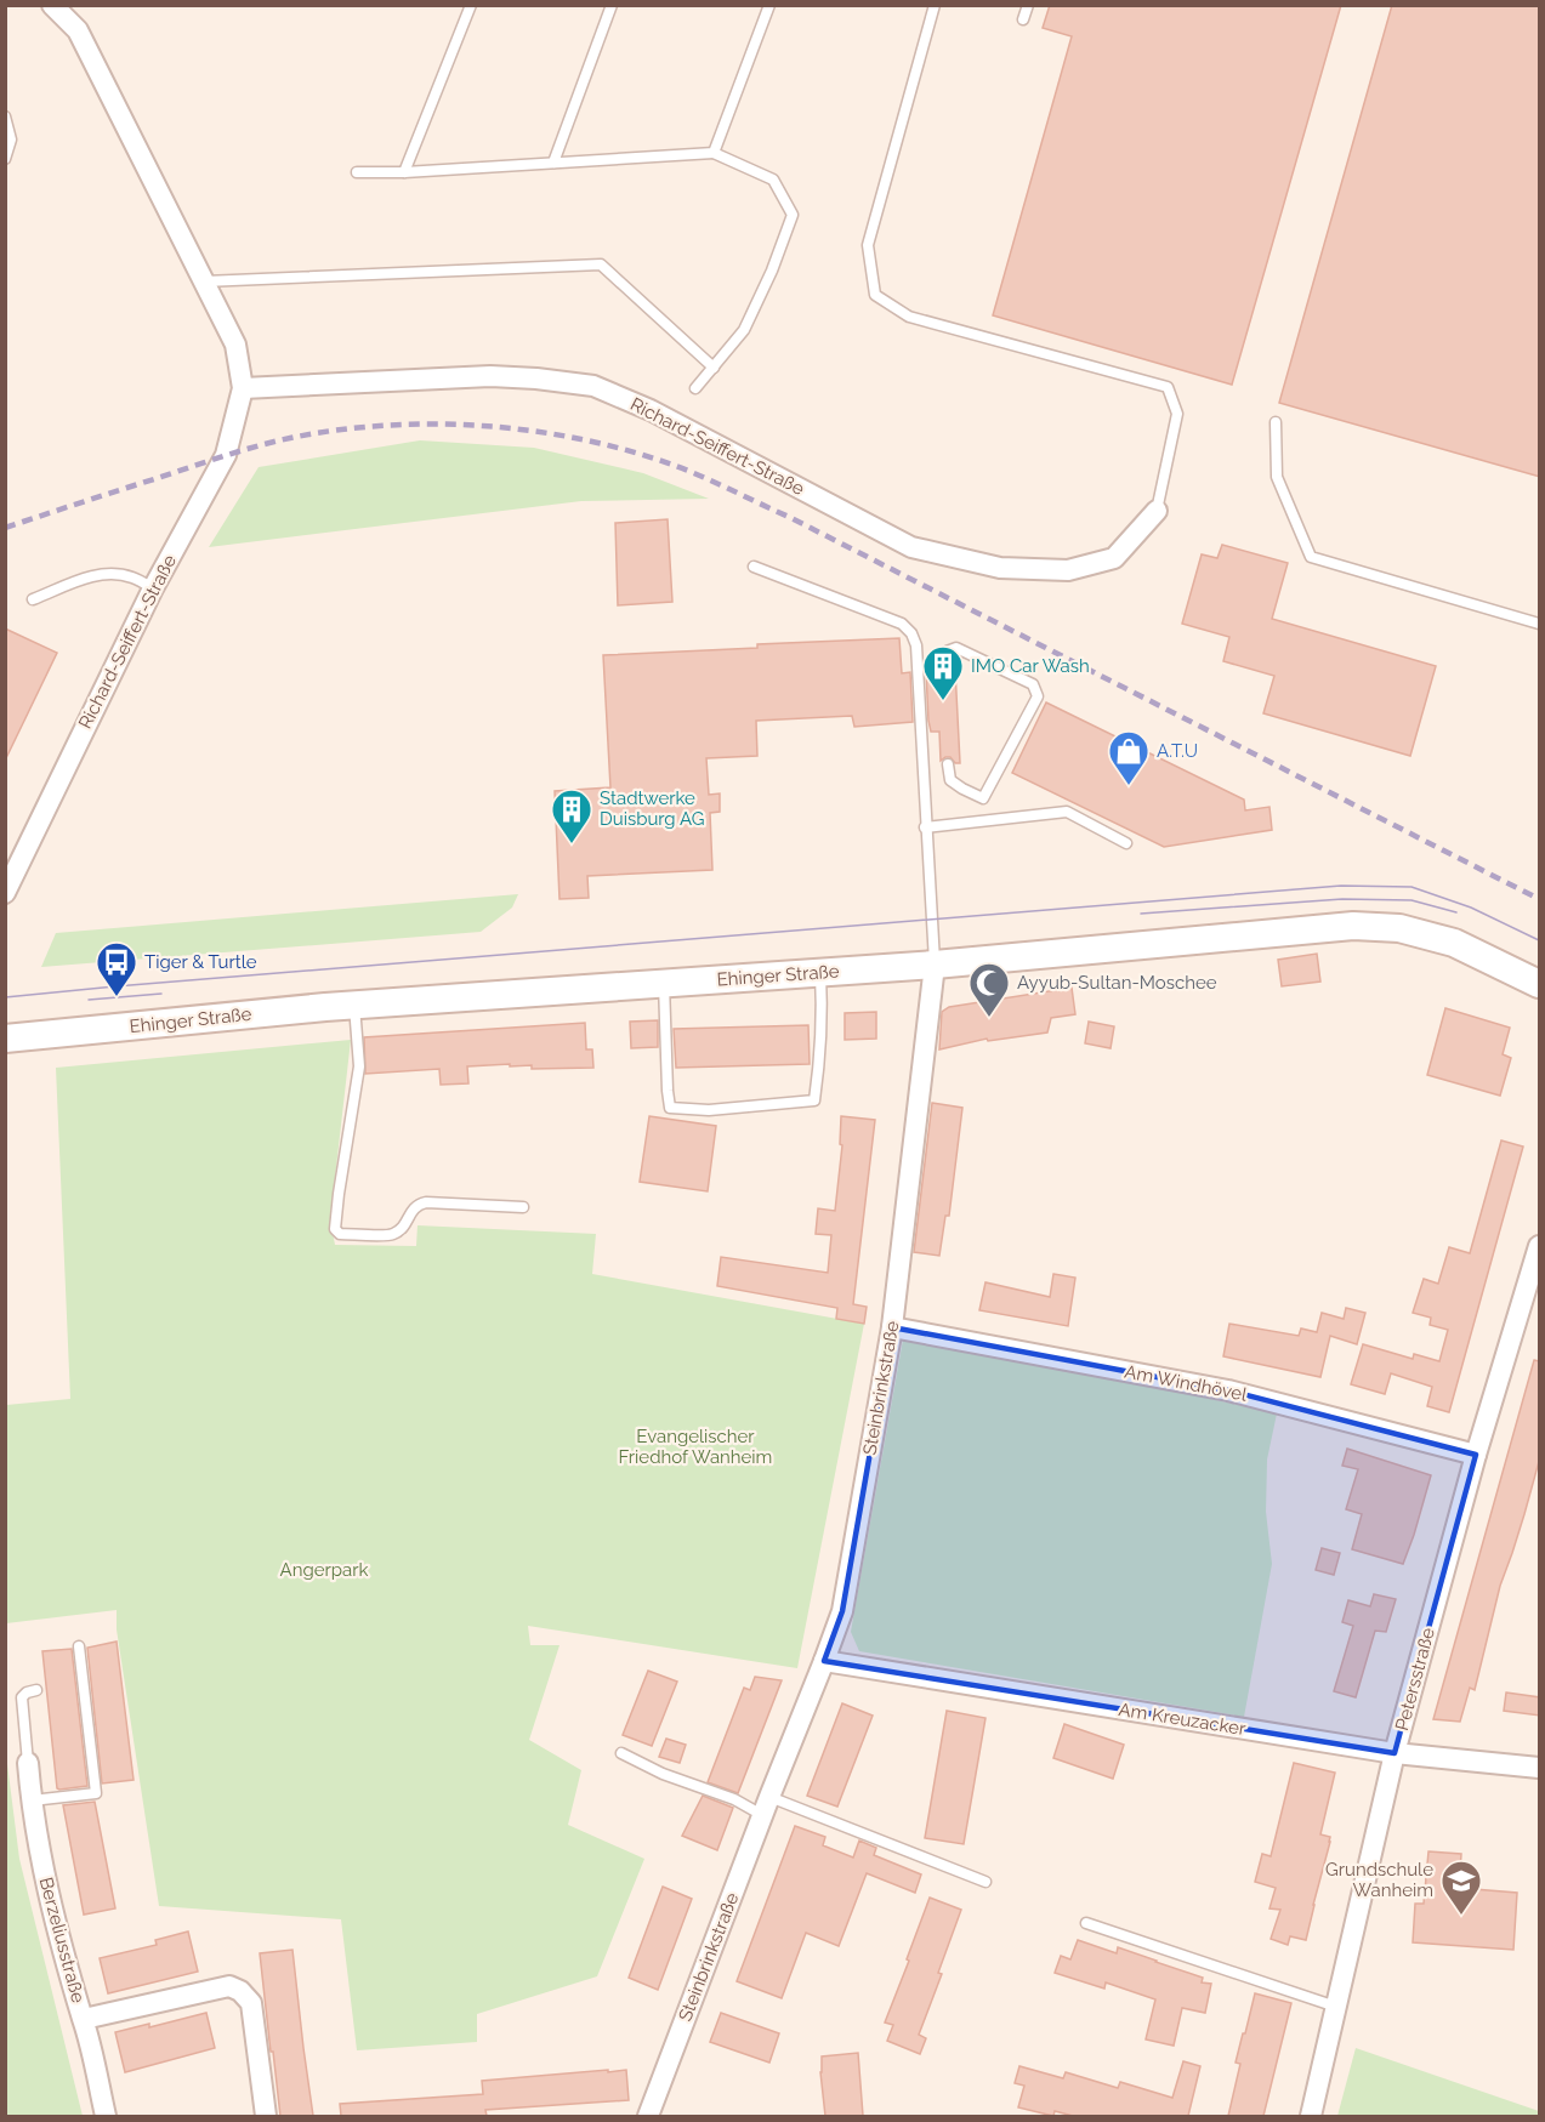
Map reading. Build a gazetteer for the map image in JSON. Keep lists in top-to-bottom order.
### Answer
{
  "streets": {
    "street": [
      "Richard-Seiffert-Straße",
      "Ehinger Straße",
      "Am Windhövel",
      "Steinbrinkstraße",
      "Petersstraße",
      "Am Kreuzacker",
      "Berzeliusstraße"
    ]
  },
  "crossings": [
    ["Ehinger Straße", "Steinbrinkstraße"],
    ["Am Windhövel", "Steinbrinkstraße"],
    ["Am Windhövel", "Petersstraße"],
    ["Steinbrinkstraße", "Am Kreuzacker"],
    ["Petersstraße", "Am Kreuzacker"]
  ],
  "parks": ["Evangelischer Friedhof Wanheim", "Angerpark"],
  "places": {
    "building": ["IMO Car Wash", "Stadtwerke Duisburg AG"],
    "shop": ["A.T.U"],
    "bus stop": ["Tiger & Turtle"],
    "mosque": ["Ayyub-Sultan-Moschee"],
    "school or university": ["Grundschule Wanheim"]
  }
}
